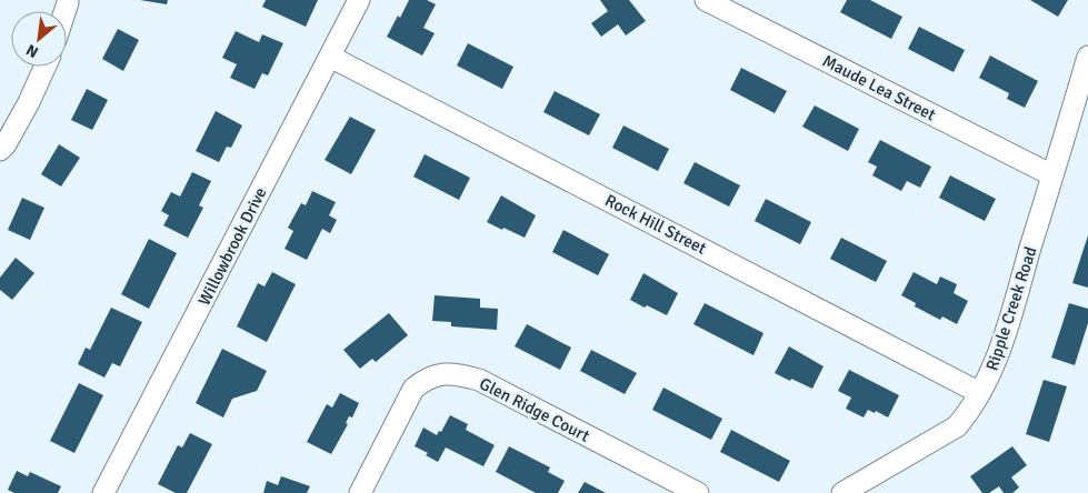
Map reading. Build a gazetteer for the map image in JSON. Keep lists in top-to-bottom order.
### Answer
{
  "streets": {
    "street": [
      "Maude Lea Street",
      "Rock Hill Street",
      "Willowbrook Drive",
      "Ripple Creek Road",
      "Glen Ridge Court"
    ]
  },
  "crossings": [
    ["Maude Lea Street", "Ripple Creek Road"],
    ["Rock Hill Street", "Willowbrook Drive"],
    ["Rock Hill Street", "Ripple Creek Road"]
  ],
  "north": "bottom left"
}
